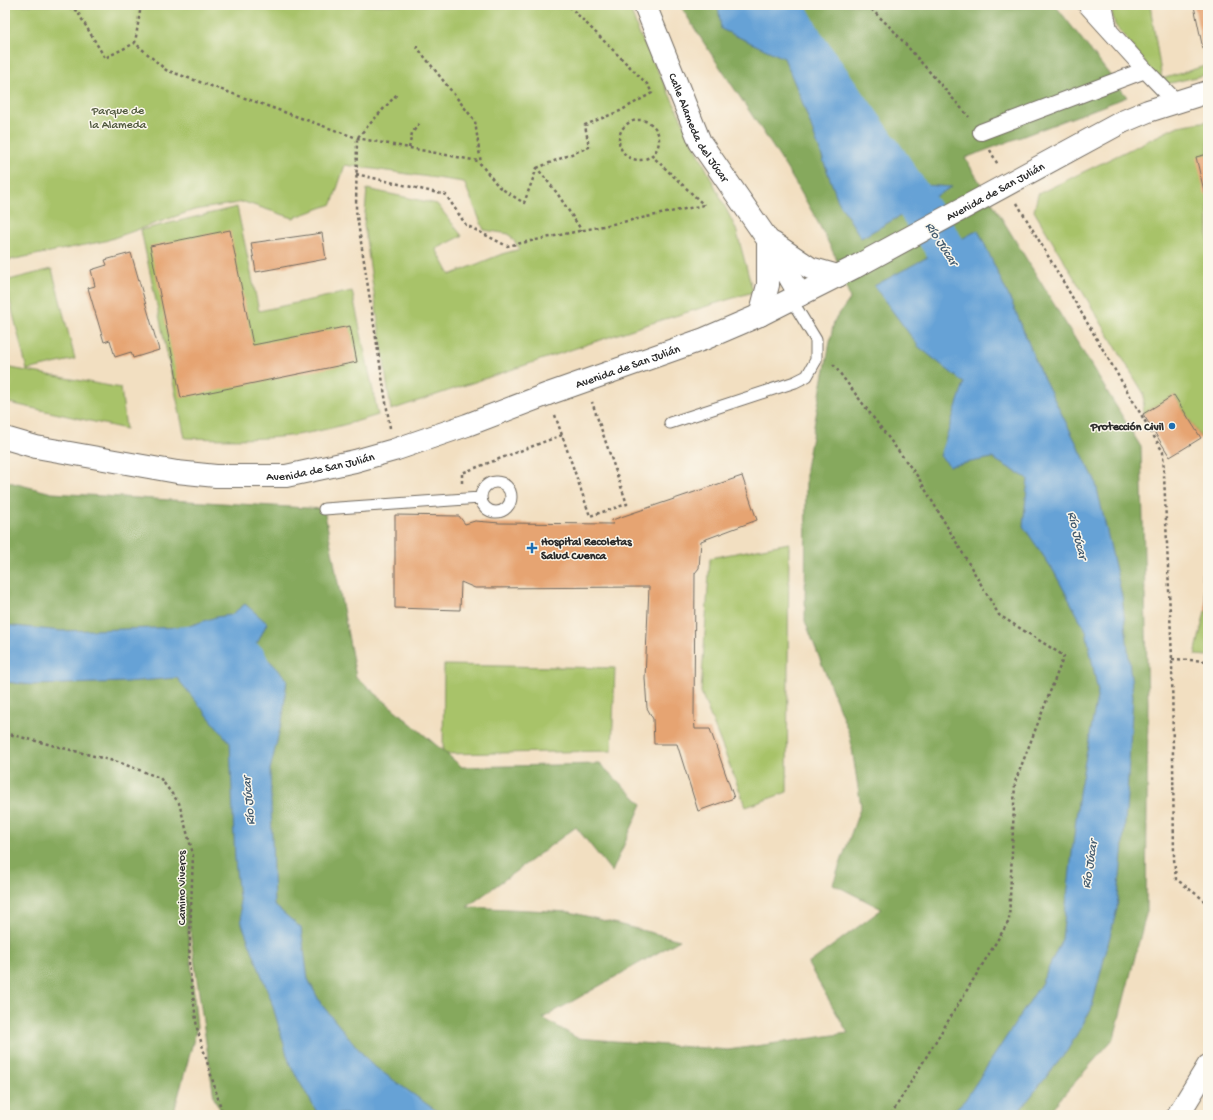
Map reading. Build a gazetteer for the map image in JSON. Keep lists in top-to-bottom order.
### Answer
{
  "streets": {
    "street": ["Calle Alameda del Júcar", "Avenida de San Julián"],
    "path": ["Camino Viveros"]
  },
  "crossings": [
    ["Calle Alameda del Júcar", "Avenida de San Julián"]
  ],
  "water": ["Río Júcar"],
  "parks": ["Parque de la Alameda"],
  "places": {
    "other": ["Protección Civil"],
    "health": ["Hospital Recoletas Salud Cuenca"]
  }
}
